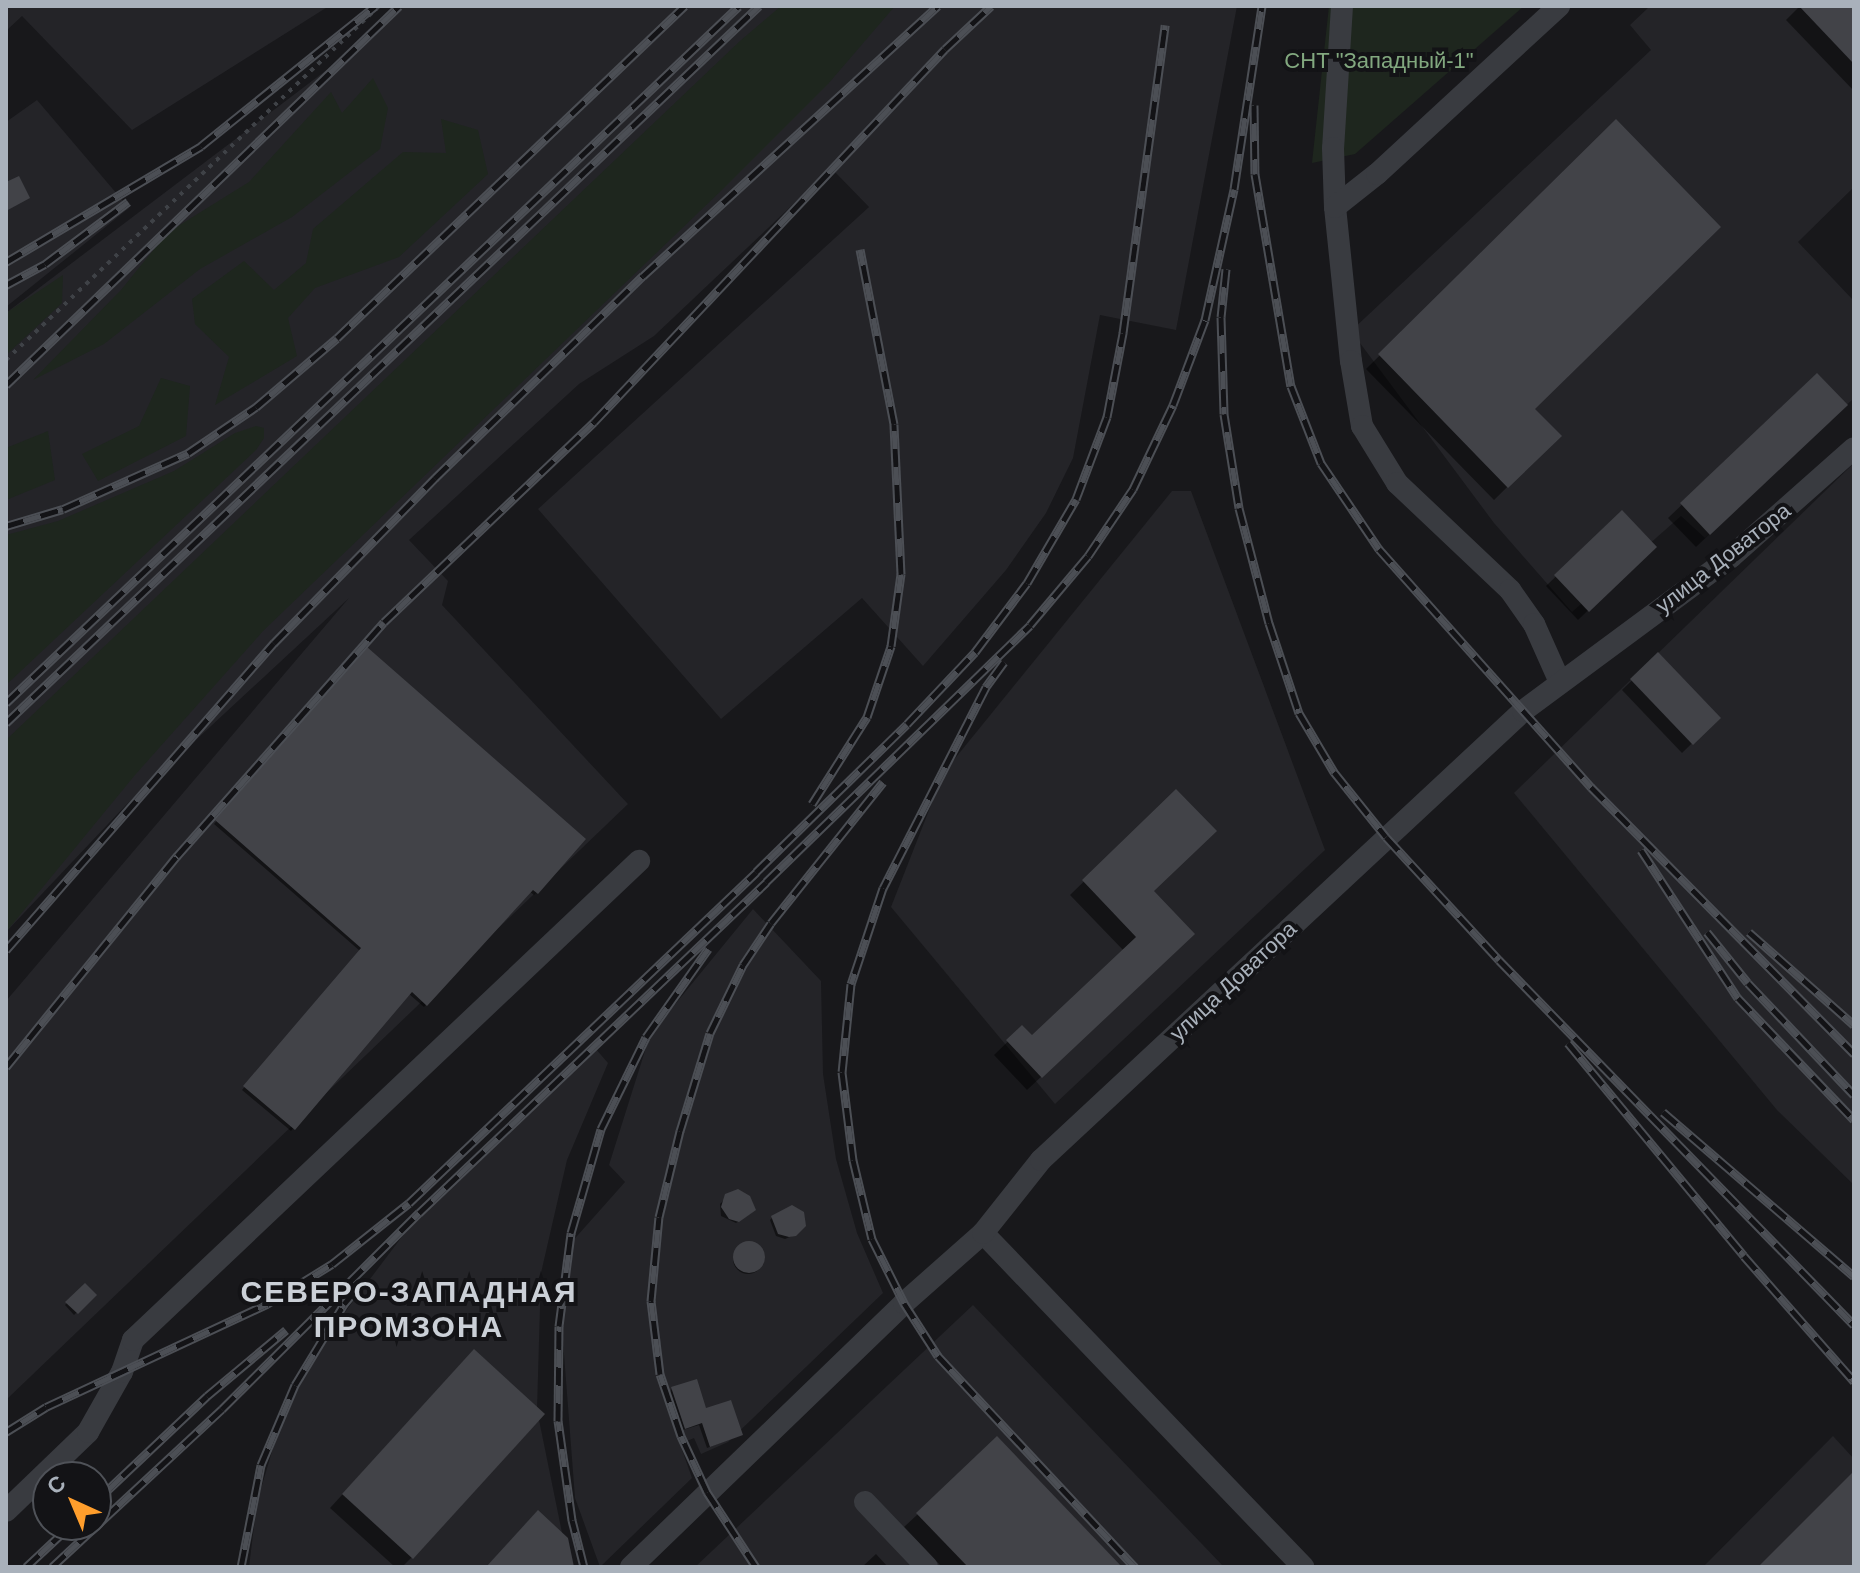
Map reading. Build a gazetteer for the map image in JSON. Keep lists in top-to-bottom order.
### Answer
{
  "streets": {
    "street": ["улица Доватора"]
  },
  "districts": ["СЕВЕРО-ЗАПАДНАЯ ПРОМЗОНА"],
  "parks": ["СНТ \"Западный-1\""],
  "north": "top left"
}
